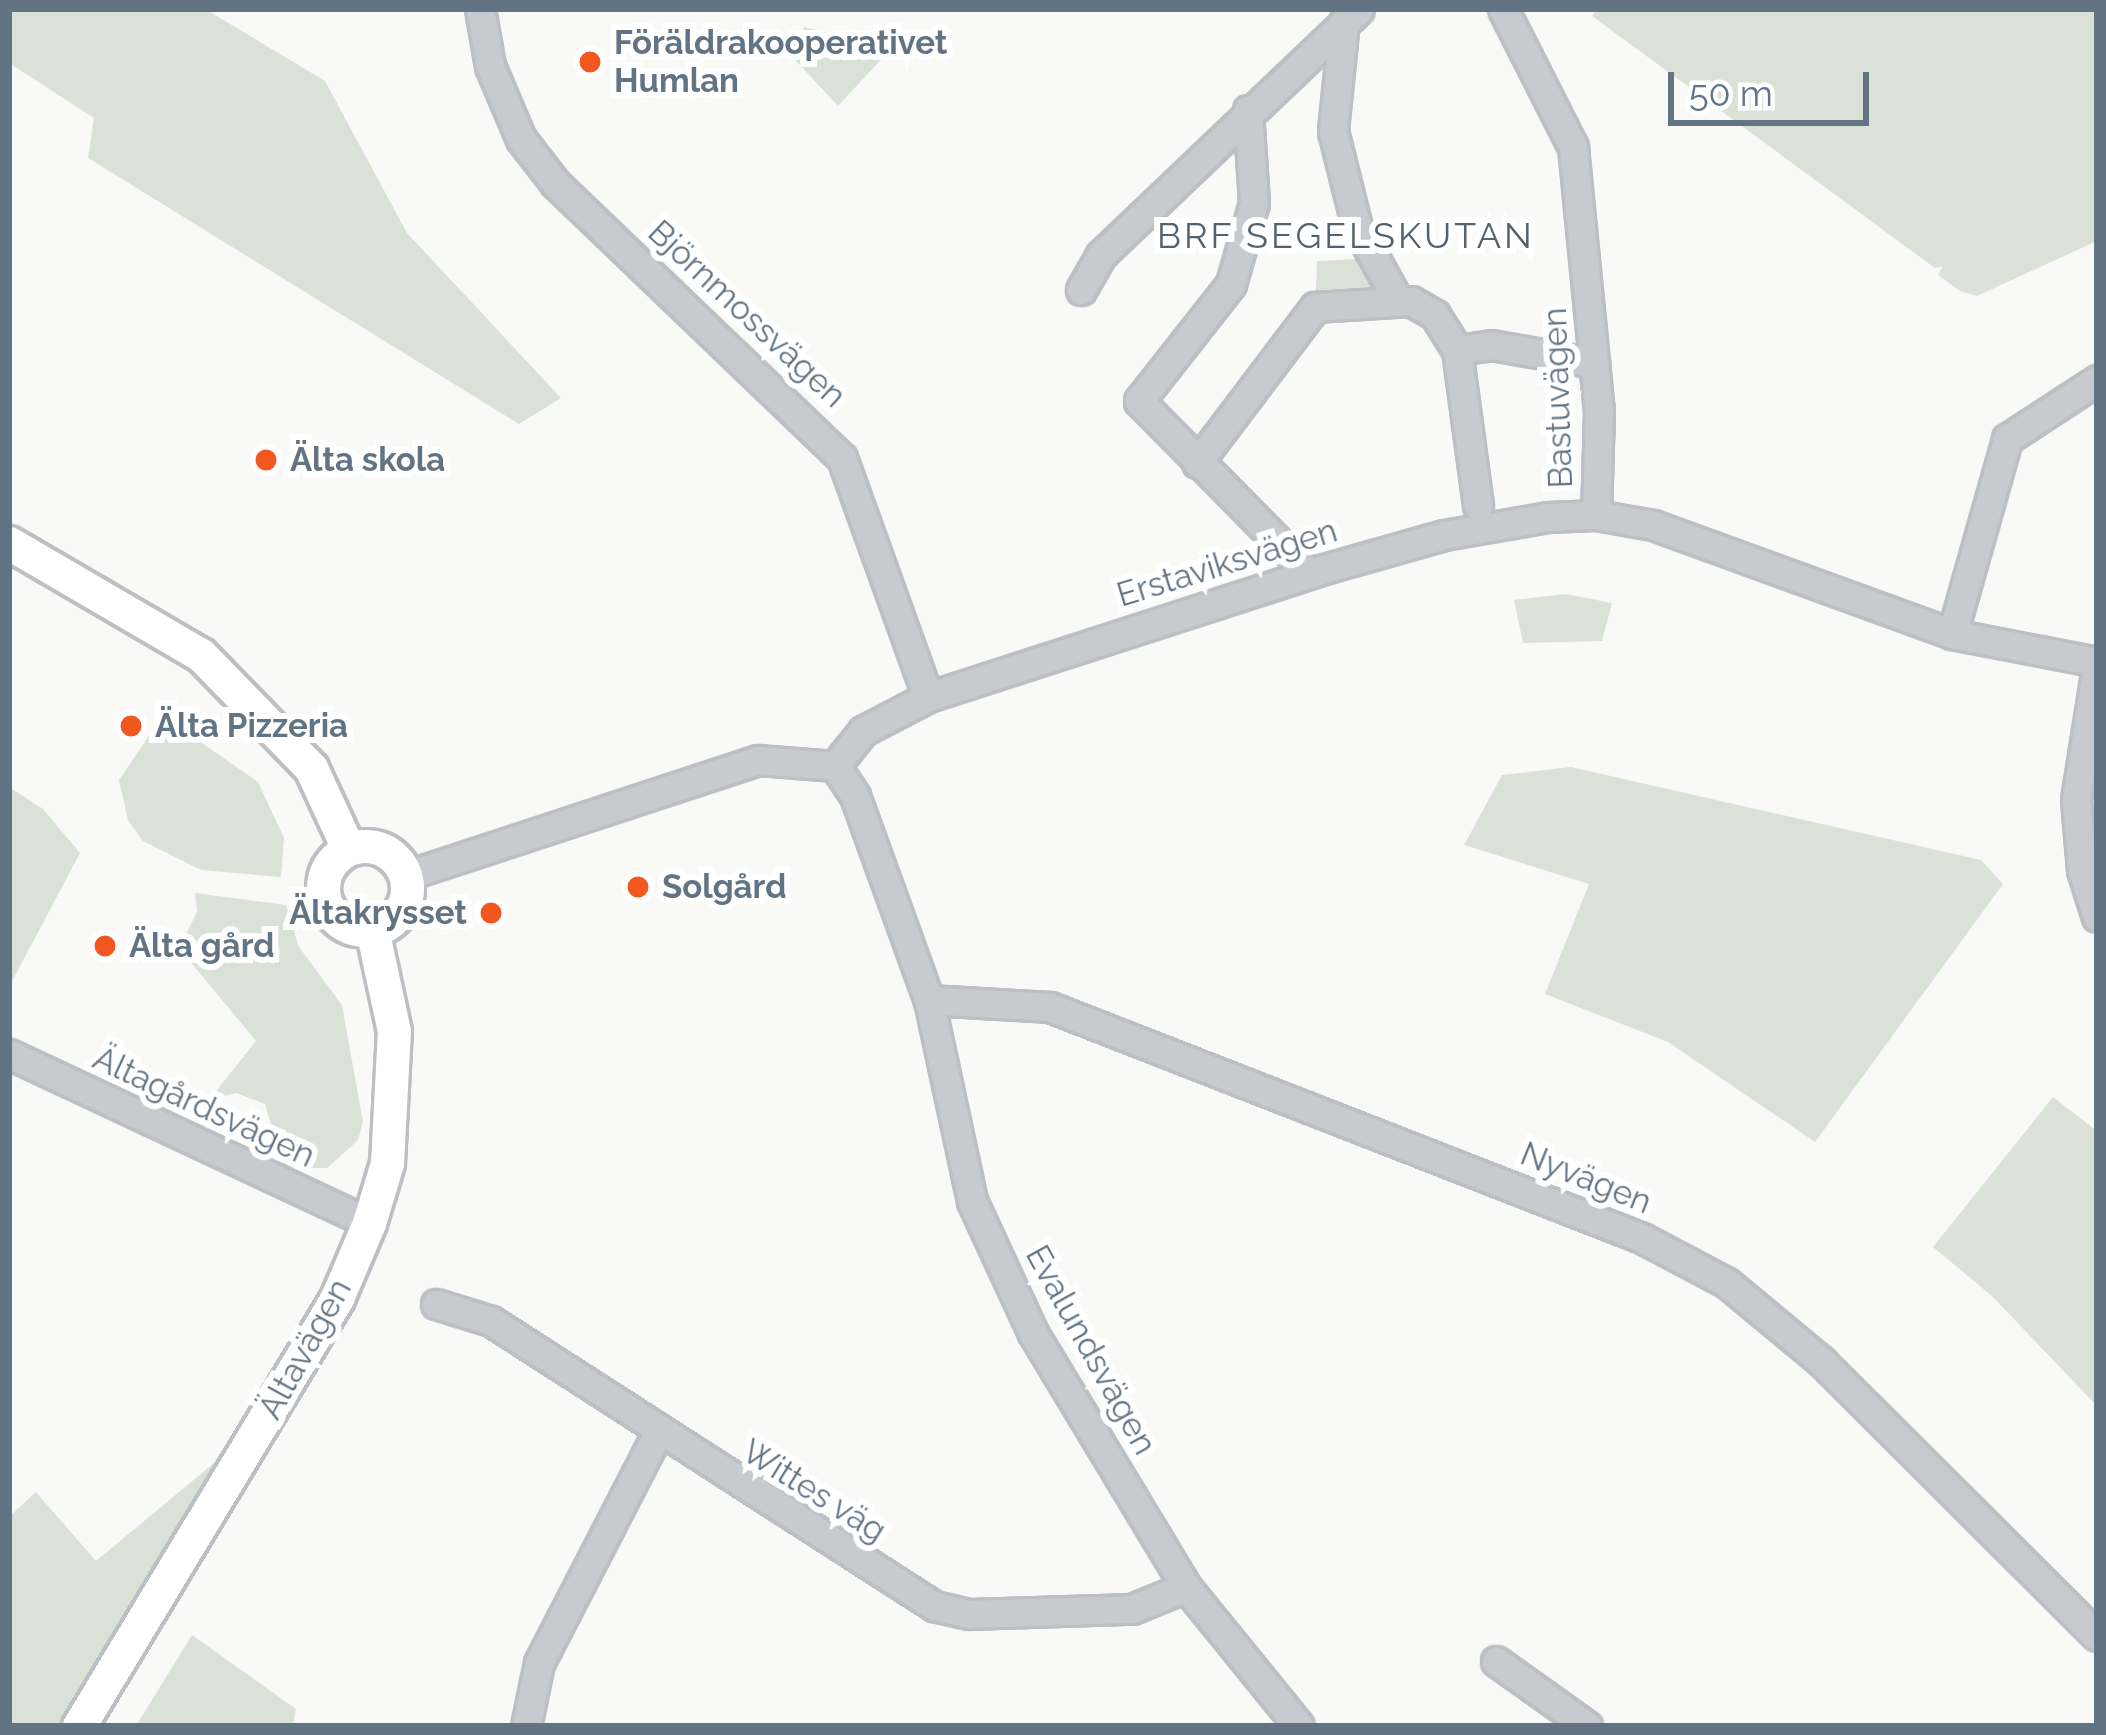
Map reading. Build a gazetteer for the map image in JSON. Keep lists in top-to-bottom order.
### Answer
{
  "streets": {
    "main road": ["Ältavägen"],
    "street": [
      "Björnmossvägen",
      "Bastuvägen",
      "Erstaviksvägen",
      "Ältagårdsvägen",
      "Nyvägen",
      "Evalundsvägen",
      "Wittes väg"
    ]
  },
  "crossings": [
    ["Björnmossvägen", "Erstaviksvägen"],
    ["Bastuvägen", "Erstaviksvägen"],
    ["Erstaviksvägen", "Evalundsvägen"],
    ["Ältagårdsvägen", "Ältavägen"],
    ["Nyvägen", "Evalundsvägen"],
    ["Evalundsvägen", "Wittes väg"]
  ],
  "districts": ["BRF SEGELSKUTAN"],
  "places": [
    "Föräldrakooperativet Humlan",
    "Älta skola",
    "Älta Pizzeria",
    "Solgård",
    "Ältakrysset",
    "Älta gård"
  ],
  "scale_bar": "50 m"
}
